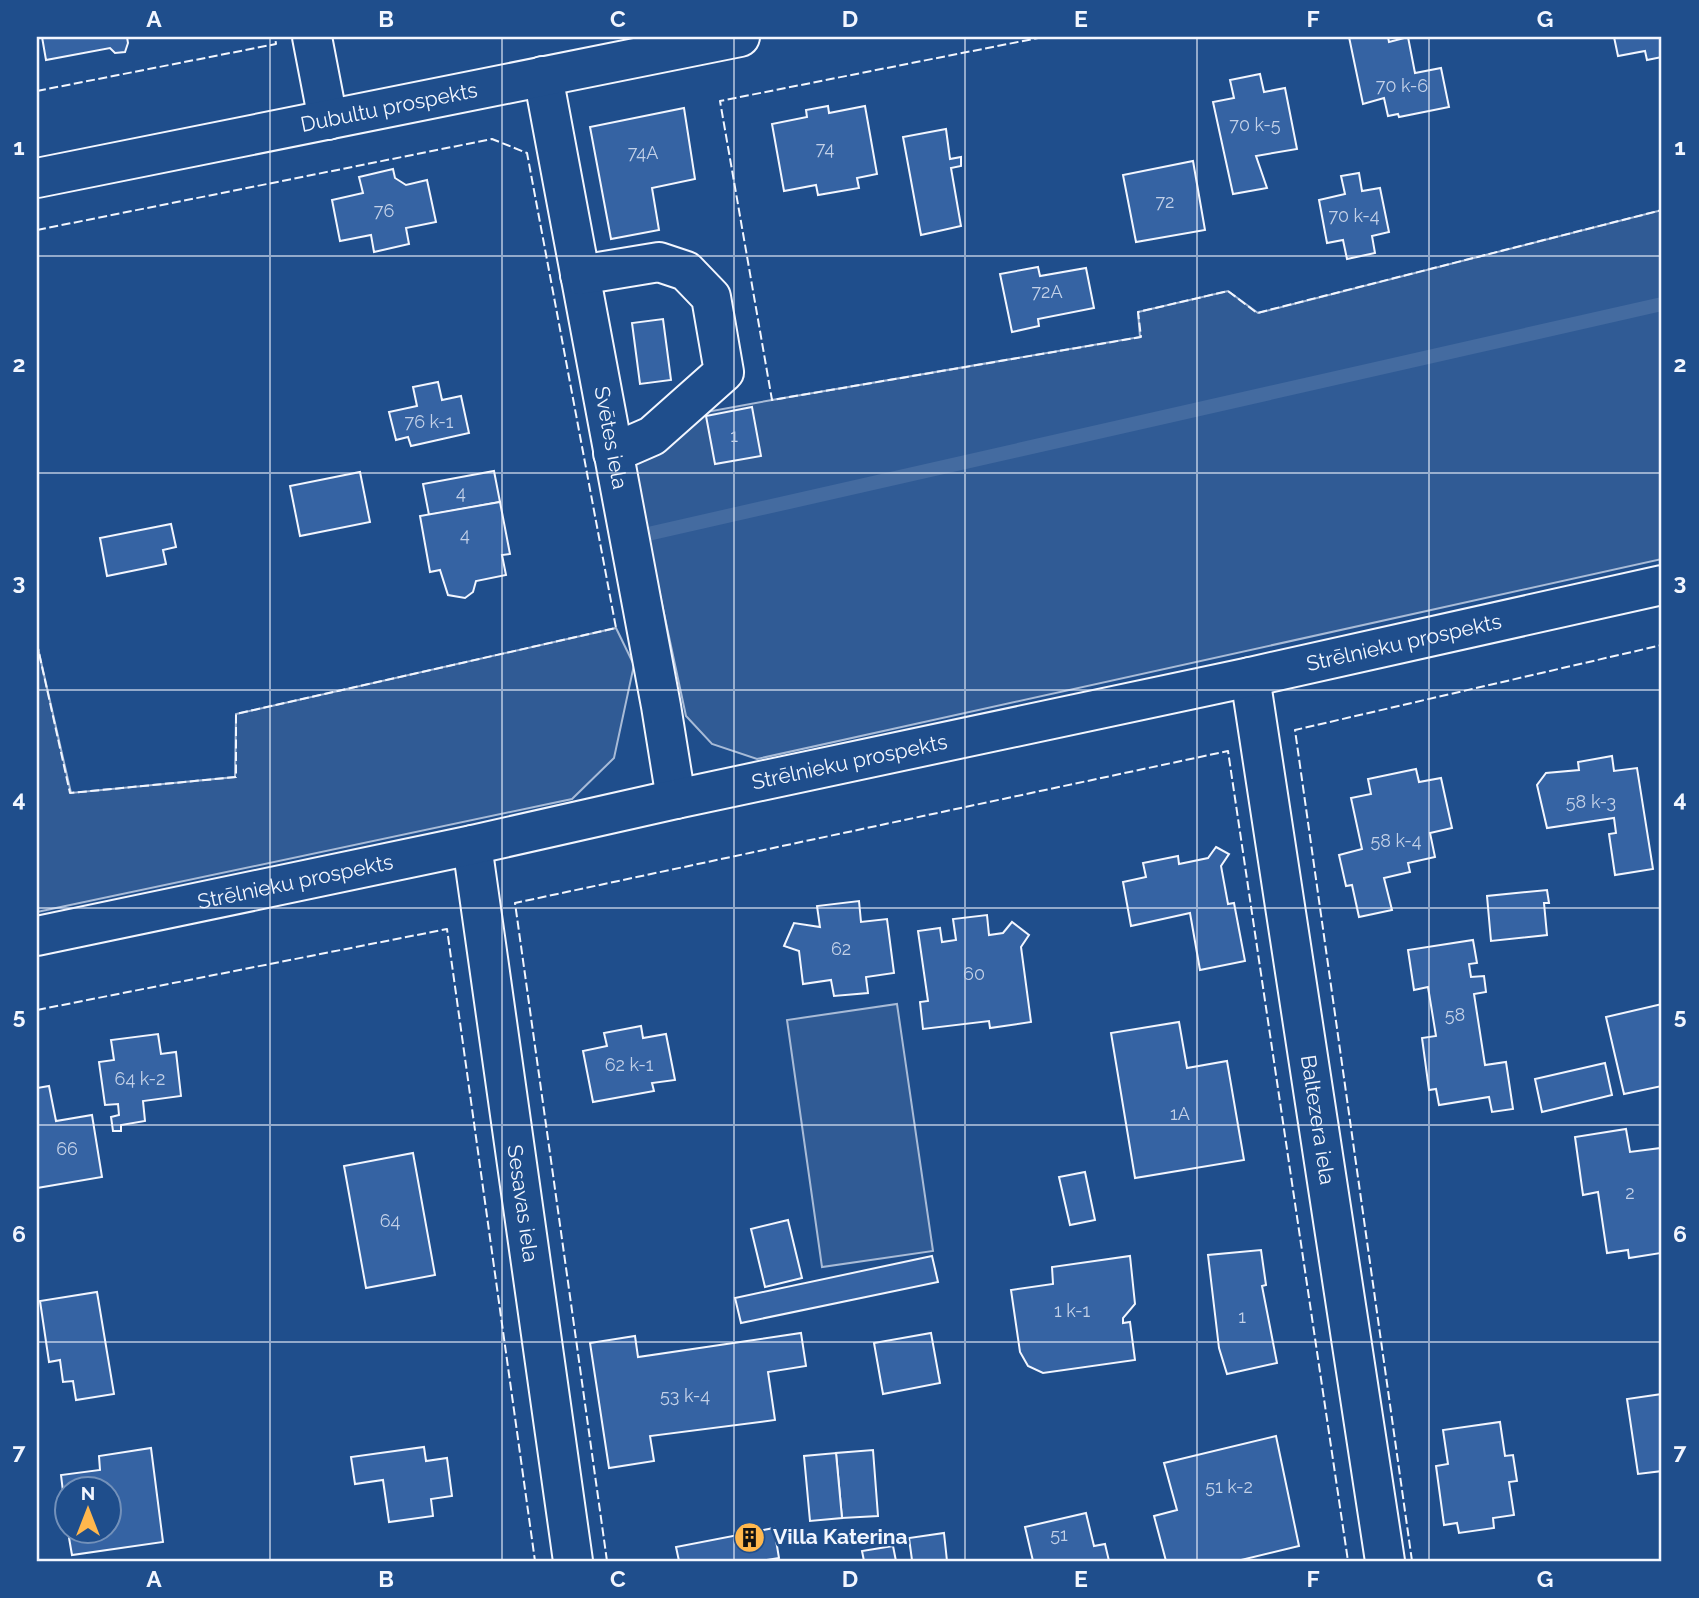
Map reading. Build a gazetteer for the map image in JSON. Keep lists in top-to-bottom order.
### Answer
{
  "streets": {
    "street": [
      "Dubultu prospekts",
      "Svētes iela",
      "Strēlnieku prospekts",
      "Baltezera iela",
      "Sesavas iela"
    ]
  },
  "crossings": [
    ["Dubultu prospekts", "Svētes iela"],
    ["Svētes iela", "Strēlnieku prospekts"],
    ["Strēlnieku prospekts", "Baltezera iela"],
    ["Strēlnieku prospekts", "Sesavas iela"]
  ],
  "places": {
    "building": ["Villa Katerina"]
  },
  "house_numbers": [
    "70 k-6",
    "70 k-5",
    "74",
    "74A",
    "72",
    "76",
    "70 k-4",
    "72A",
    "76 k-1",
    "1",
    "4",
    "4",
    "58 k-3",
    "58 k-4",
    "62",
    "60",
    "58",
    "62 k-1",
    "64 k-2",
    "1A",
    "66",
    "2",
    "64",
    "1 k-1",
    "1",
    "53 k-4",
    "51 k-2",
    "51"
  ],
  "north": "top",
  "grid": {
    "columns": [
      "A",
      "B",
      "C",
      "D",
      "E",
      "F",
      "G"
    ],
    "rows": [
      "1",
      "2",
      "3",
      "4",
      "5",
      "6",
      "7"
    ]
  }
}
